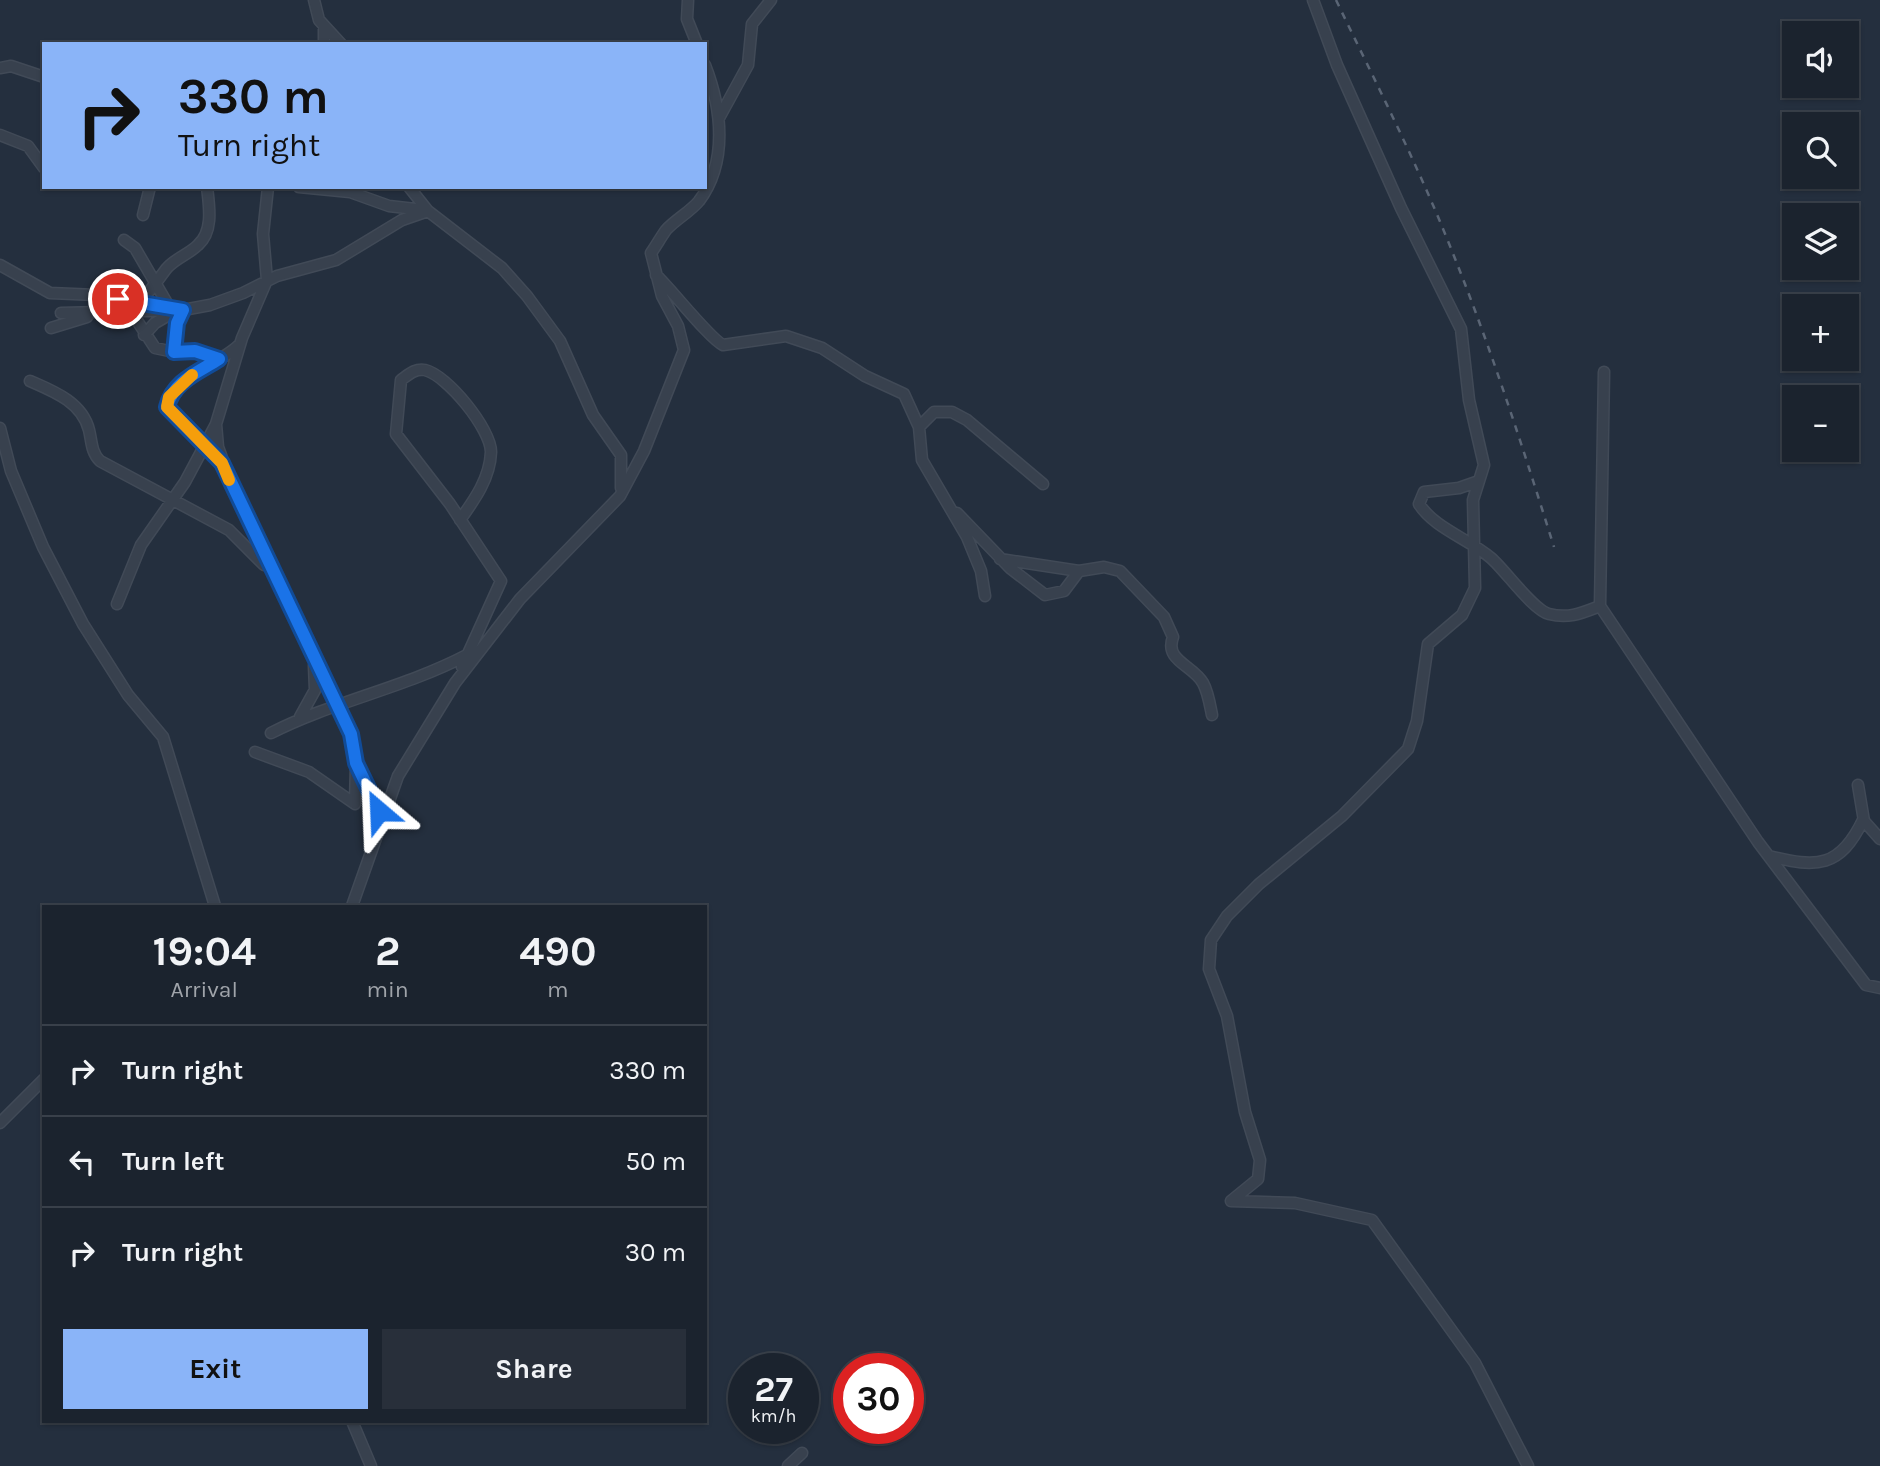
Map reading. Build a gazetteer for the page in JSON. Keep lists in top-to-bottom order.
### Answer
{
  "page": {
    "map_buttons": ["+", "−"],
    "turn": ["330 m", "Turn right"],
    "eta": [
      "19:04",
      "Arrival",
      "2",
      "min",
      "490",
      "m"
    ],
    "list": [
      {
        "name": "Turn right",
        "value": "330 m"
      },
      {
        "name": "Turn left",
        "value": "50 m"
      },
      {
        "name": "Turn right",
        "value": "30 m"
      }
    ],
    "buttons": ["Exit", "Share"],
    "speed": "27 km/h",
    "limit": "30"
  }
}
